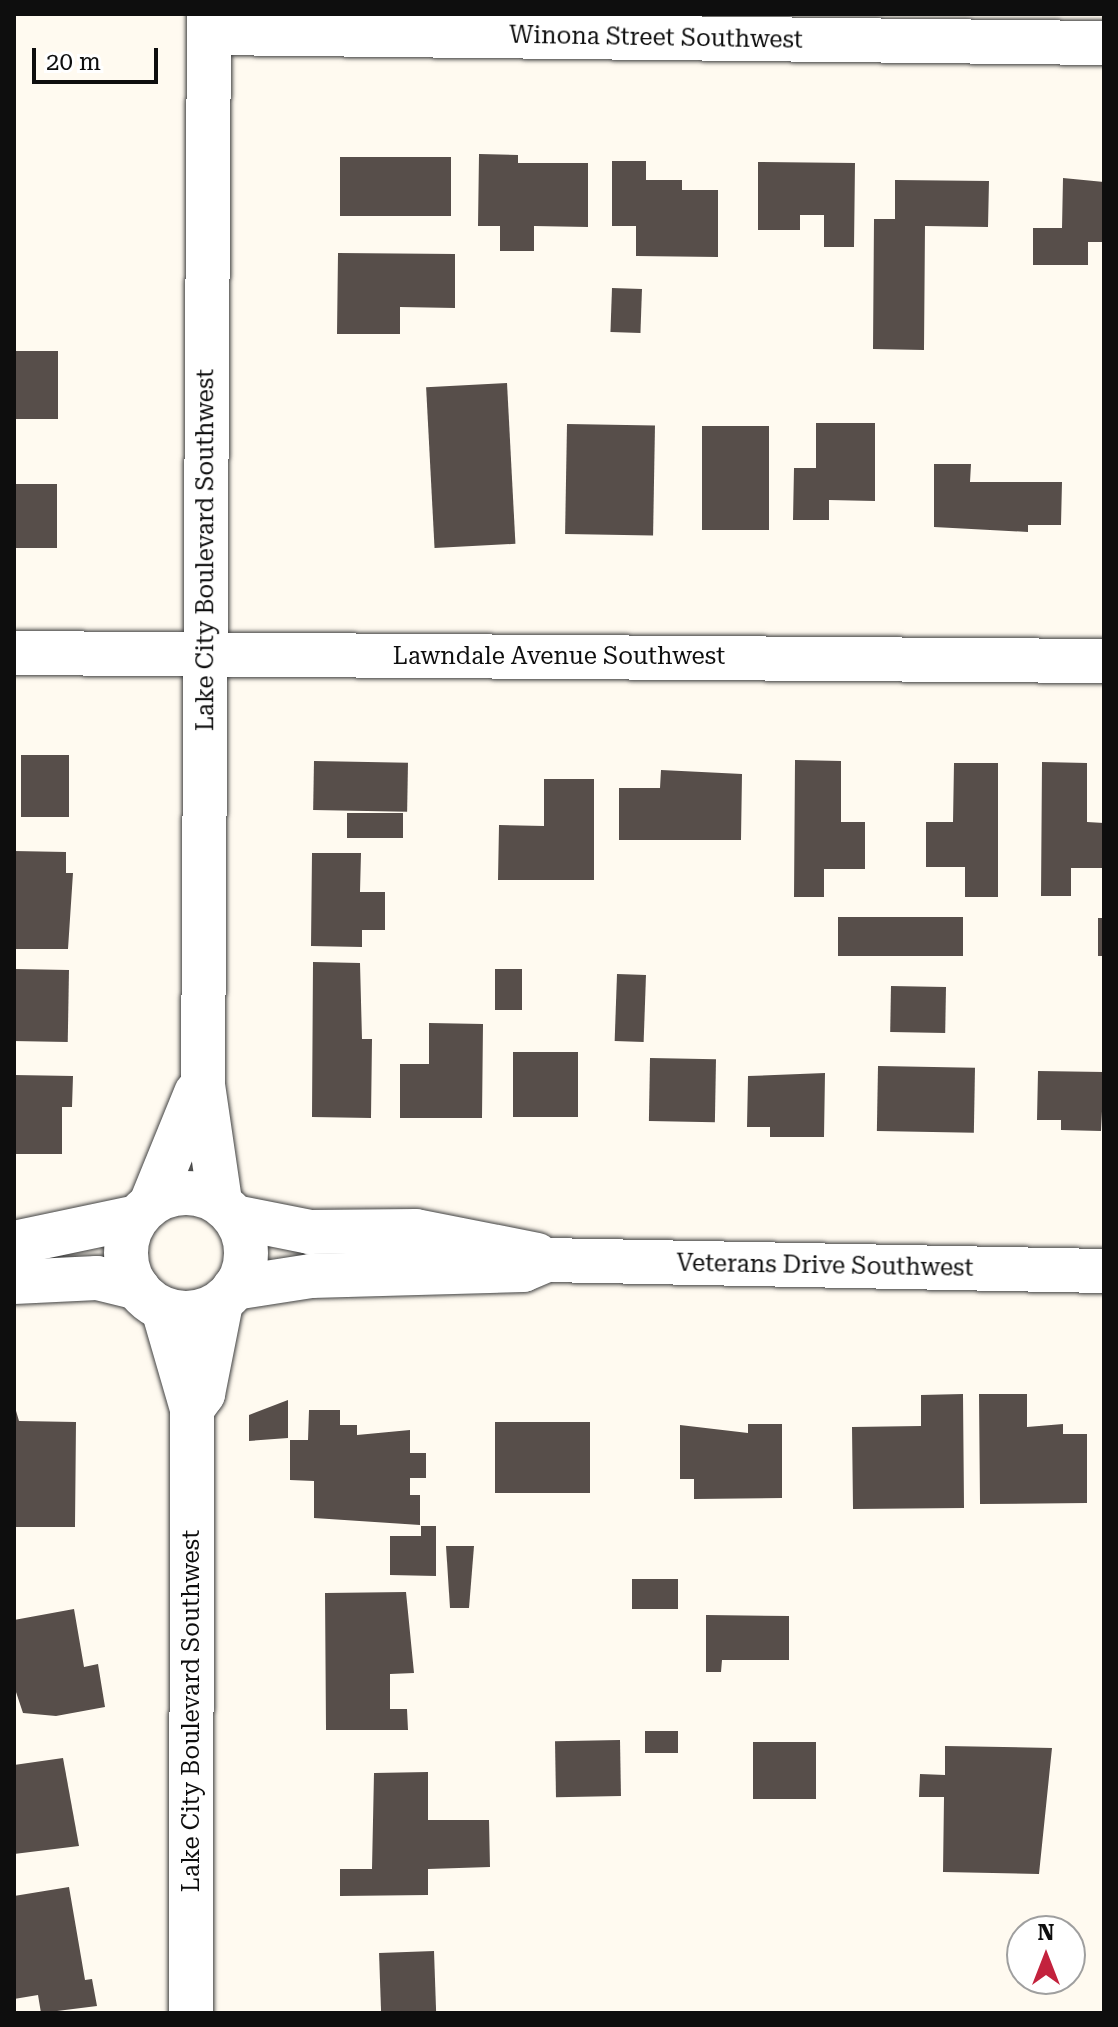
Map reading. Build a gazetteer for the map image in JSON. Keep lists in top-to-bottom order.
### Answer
{
  "streets": {
    "street": [
      "Winona Street Southwest",
      "Lake City Boulevard Southwest",
      "Lawndale Avenue Southwest",
      "Veterans Drive Southwest"
    ]
  },
  "crossings": [
    ["Winona Street Southwest", "Lake City Boulevard Southwest"],
    ["Lake City Boulevard Southwest", "Lawndale Avenue Southwest"],
    ["Lake City Boulevard Southwest", "Veterans Drive Southwest"]
  ],
  "scale_bar": "20 m",
  "north": "top"
}
